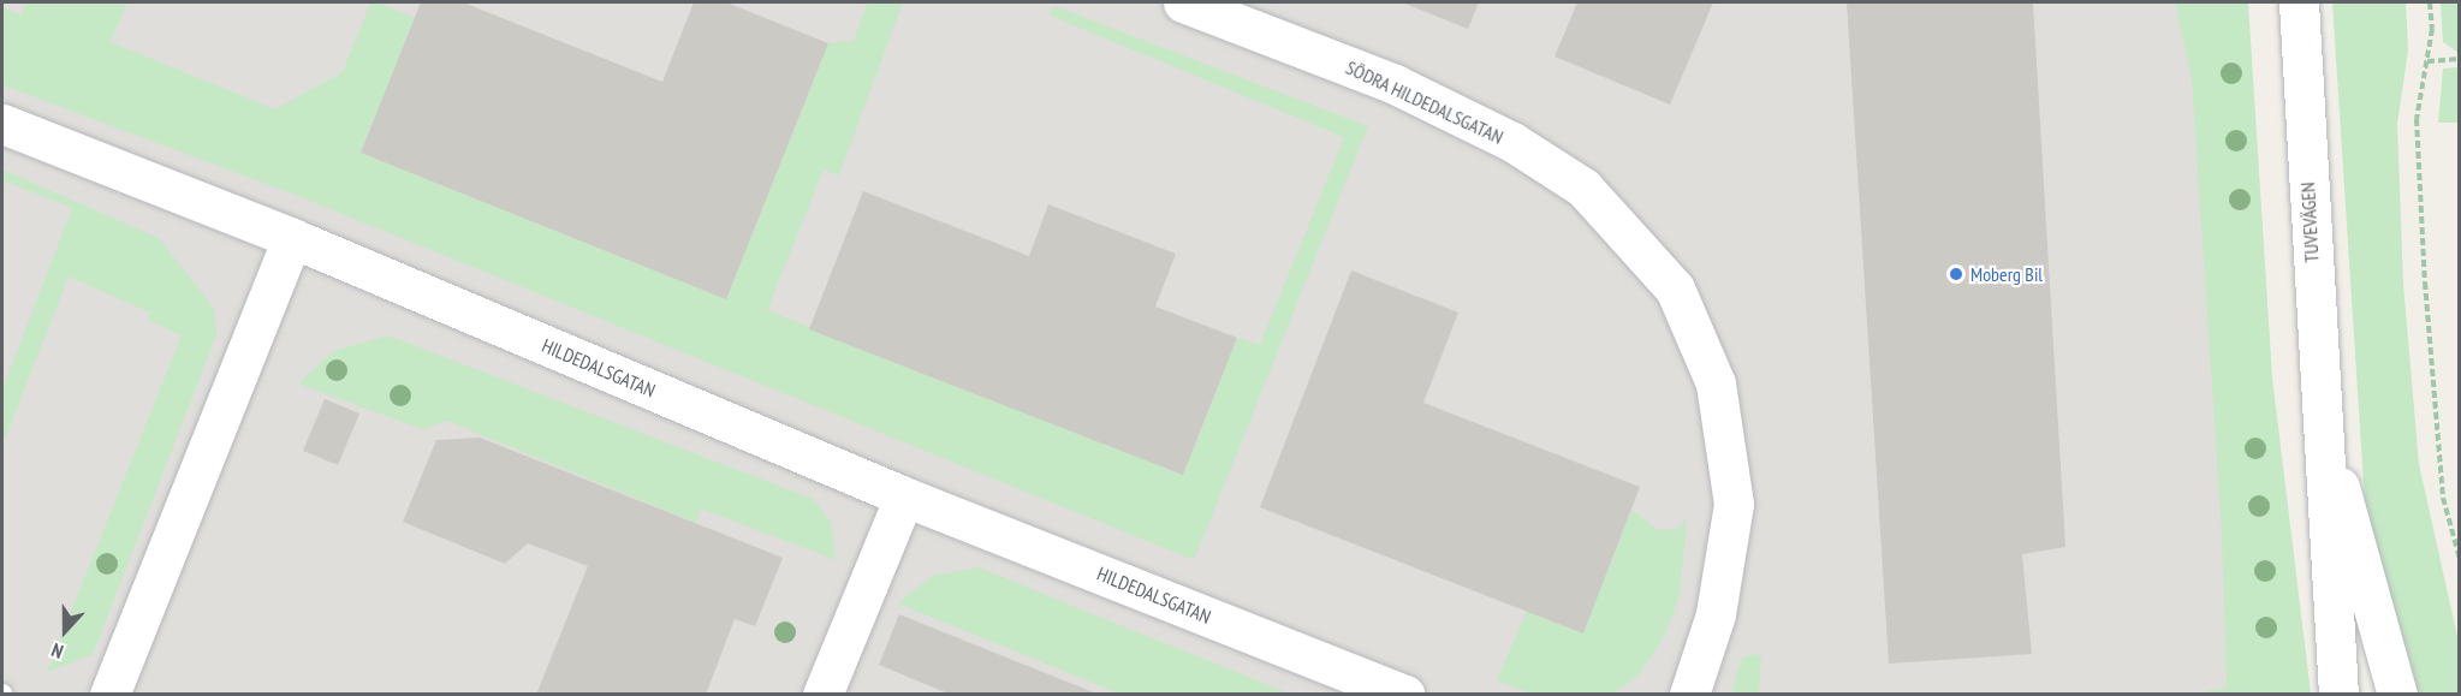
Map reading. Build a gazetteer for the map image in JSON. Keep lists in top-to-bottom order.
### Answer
{
  "streets": {
    "street": ["SÖDRA HILDEDALSGATAN", "TUVEVÄGEN", "HILDEDALSGATAN"]
  },
  "places": ["Moberg Bil"],
  "north": "bottom"
}
